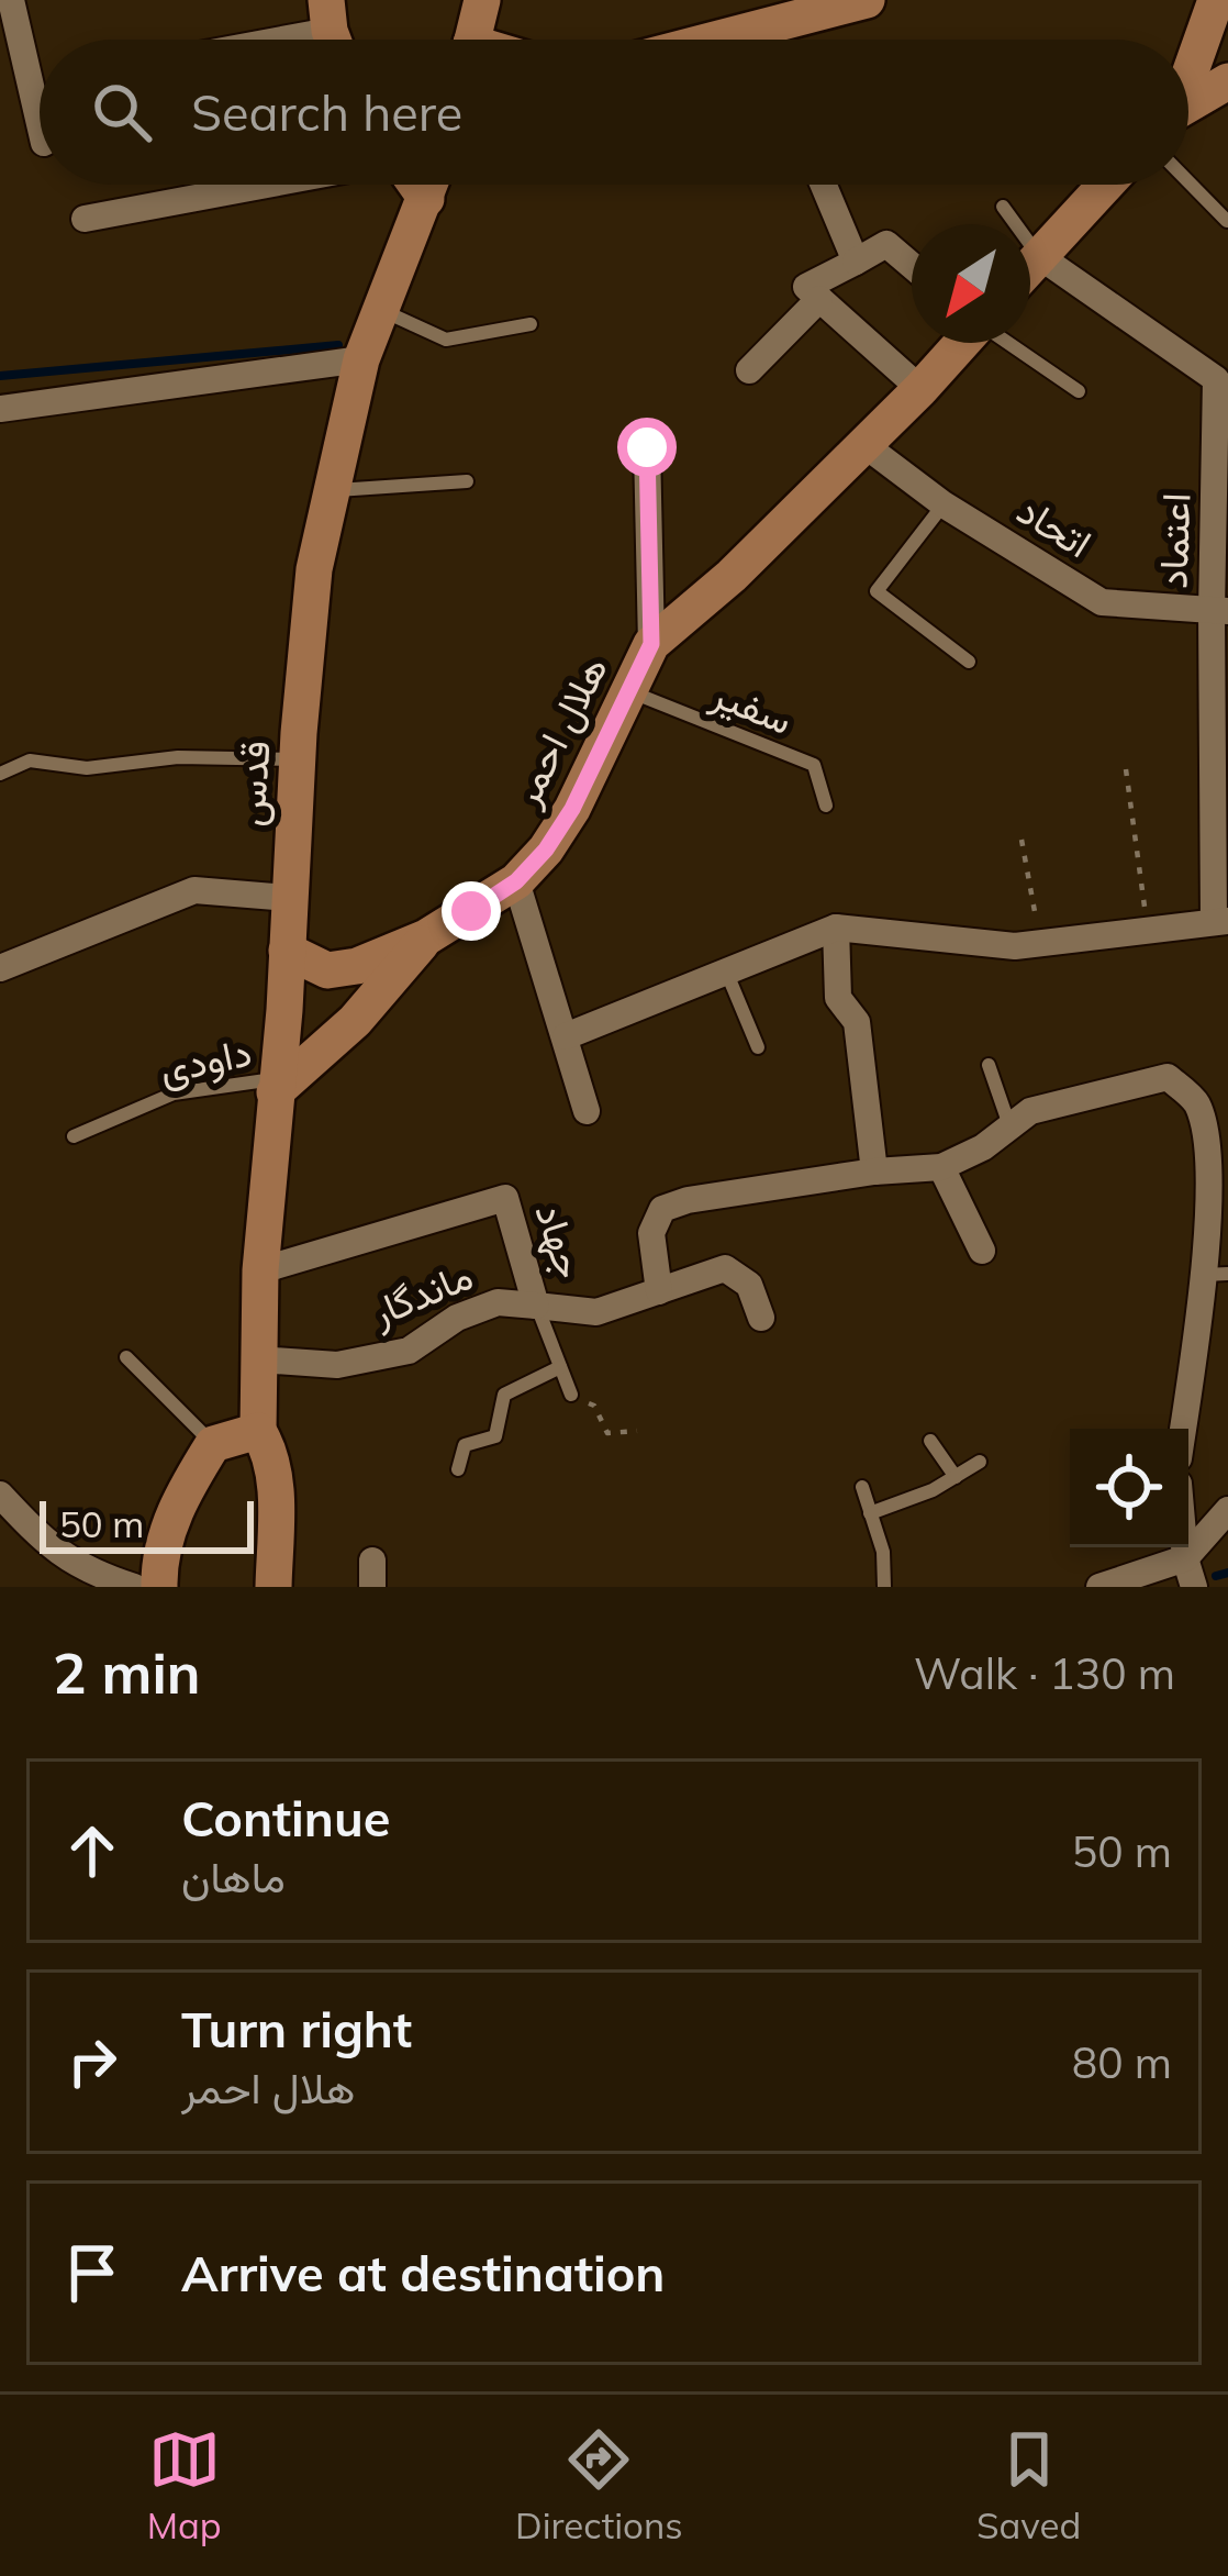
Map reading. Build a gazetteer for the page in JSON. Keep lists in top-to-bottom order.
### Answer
{
  "streets": {
    "street": [
      "اتحاد",
      "اعتماد",
      "هلال احمر",
      "قدس",
      "جهاد",
      "ماندگار"
    ],
    "lane": ["سفیر", "داودی"]
  },
  "crossings": [
    ["اتحاد", "اعتماد"],
    ["اتحاد", "هلال احمر"],
    ["سفیر", "هلال احمر"],
    ["قدس", "داودی"],
    ["قدس", "جهاد"],
    ["قدس", "ماندگار"],
    ["جهاد", "ماندگار"]
  ],
  "scale_bar": "50 m",
  "north": "bottom left",
  "page": {
    "search": "Search here",
    "scale": "50 m",
    "heading": ["2 min", "Walk · 130 m"],
    "list": [
      ["Continue", "ماهان", "50 m"],
      ["Turn right", "هلال احمر", "80 m"],
      "Arrive at destination"
    ],
    "nav": ["Map", "Directions", "Saved"]
  }
}
